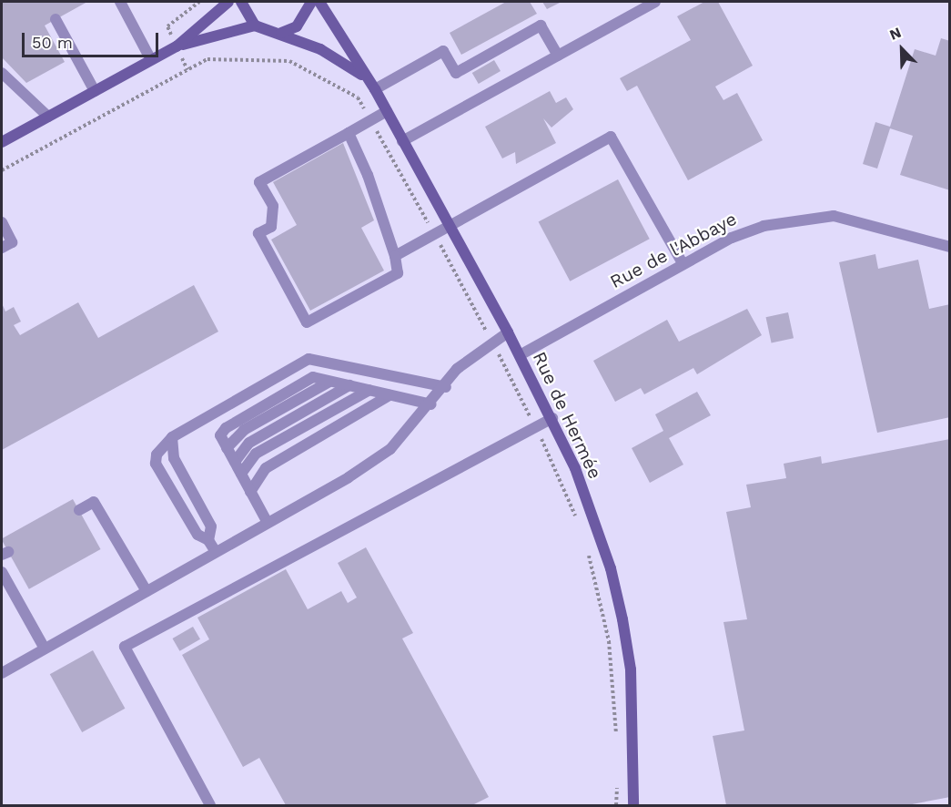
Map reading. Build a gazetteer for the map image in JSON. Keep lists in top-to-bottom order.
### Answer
{
  "streets": {
    "street": ["Rue de l'Abbaye", "Rue de Hermée"]
  },
  "crossings": [
    ["Rue de l'Abbaye", "Rue de Hermée"]
  ],
  "scale_bar": "50 m",
  "north": "top left"
}
